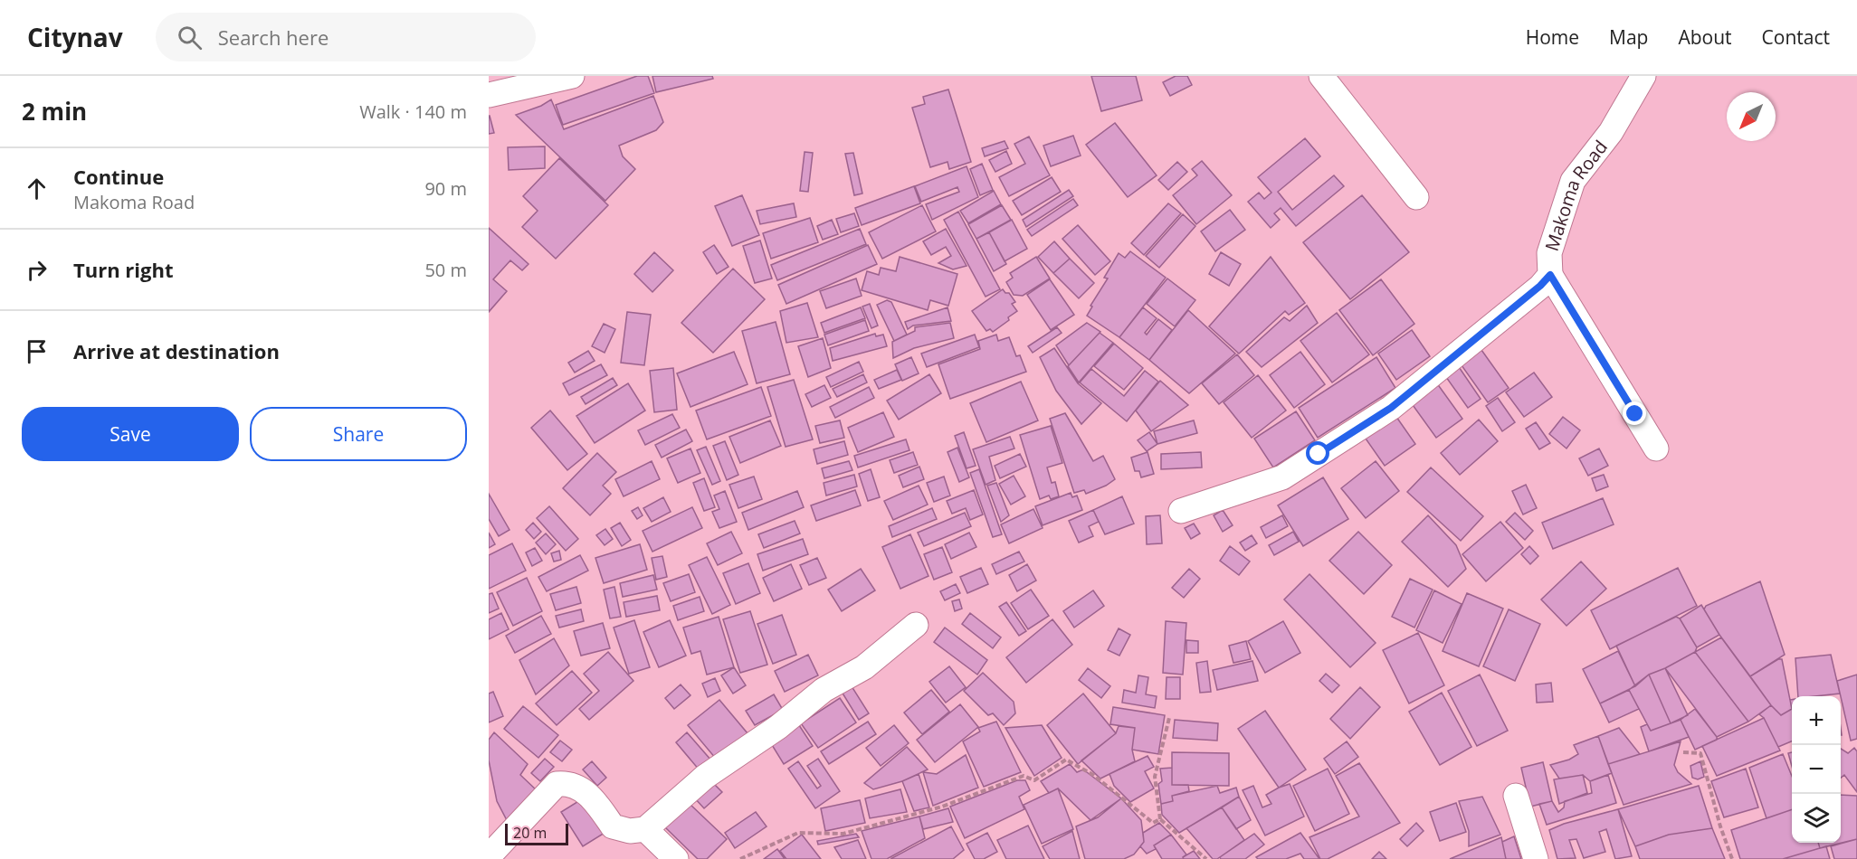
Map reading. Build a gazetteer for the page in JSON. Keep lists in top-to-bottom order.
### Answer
{
  "streets": {
    "street": ["Makoma Road"]
  },
  "scale_bar": "20 m",
  "north": "bottom left",
  "page": {
    "header": "Citynav",
    "search": "Search here",
    "nav": [
      "Home",
      "Map",
      "About",
      "Contact"
    ],
    "heading": ["2 min", "Walk · 140 m"],
    "list": [
      ["Continue", "Makoma Road", "90 m"],
      ["Turn right", "50 m"],
      "Arrive at destination"
    ],
    "buttons": ["Save", "Share"],
    "map_buttons": ["+", "−"],
    "scale": "20 m"
  }
}
